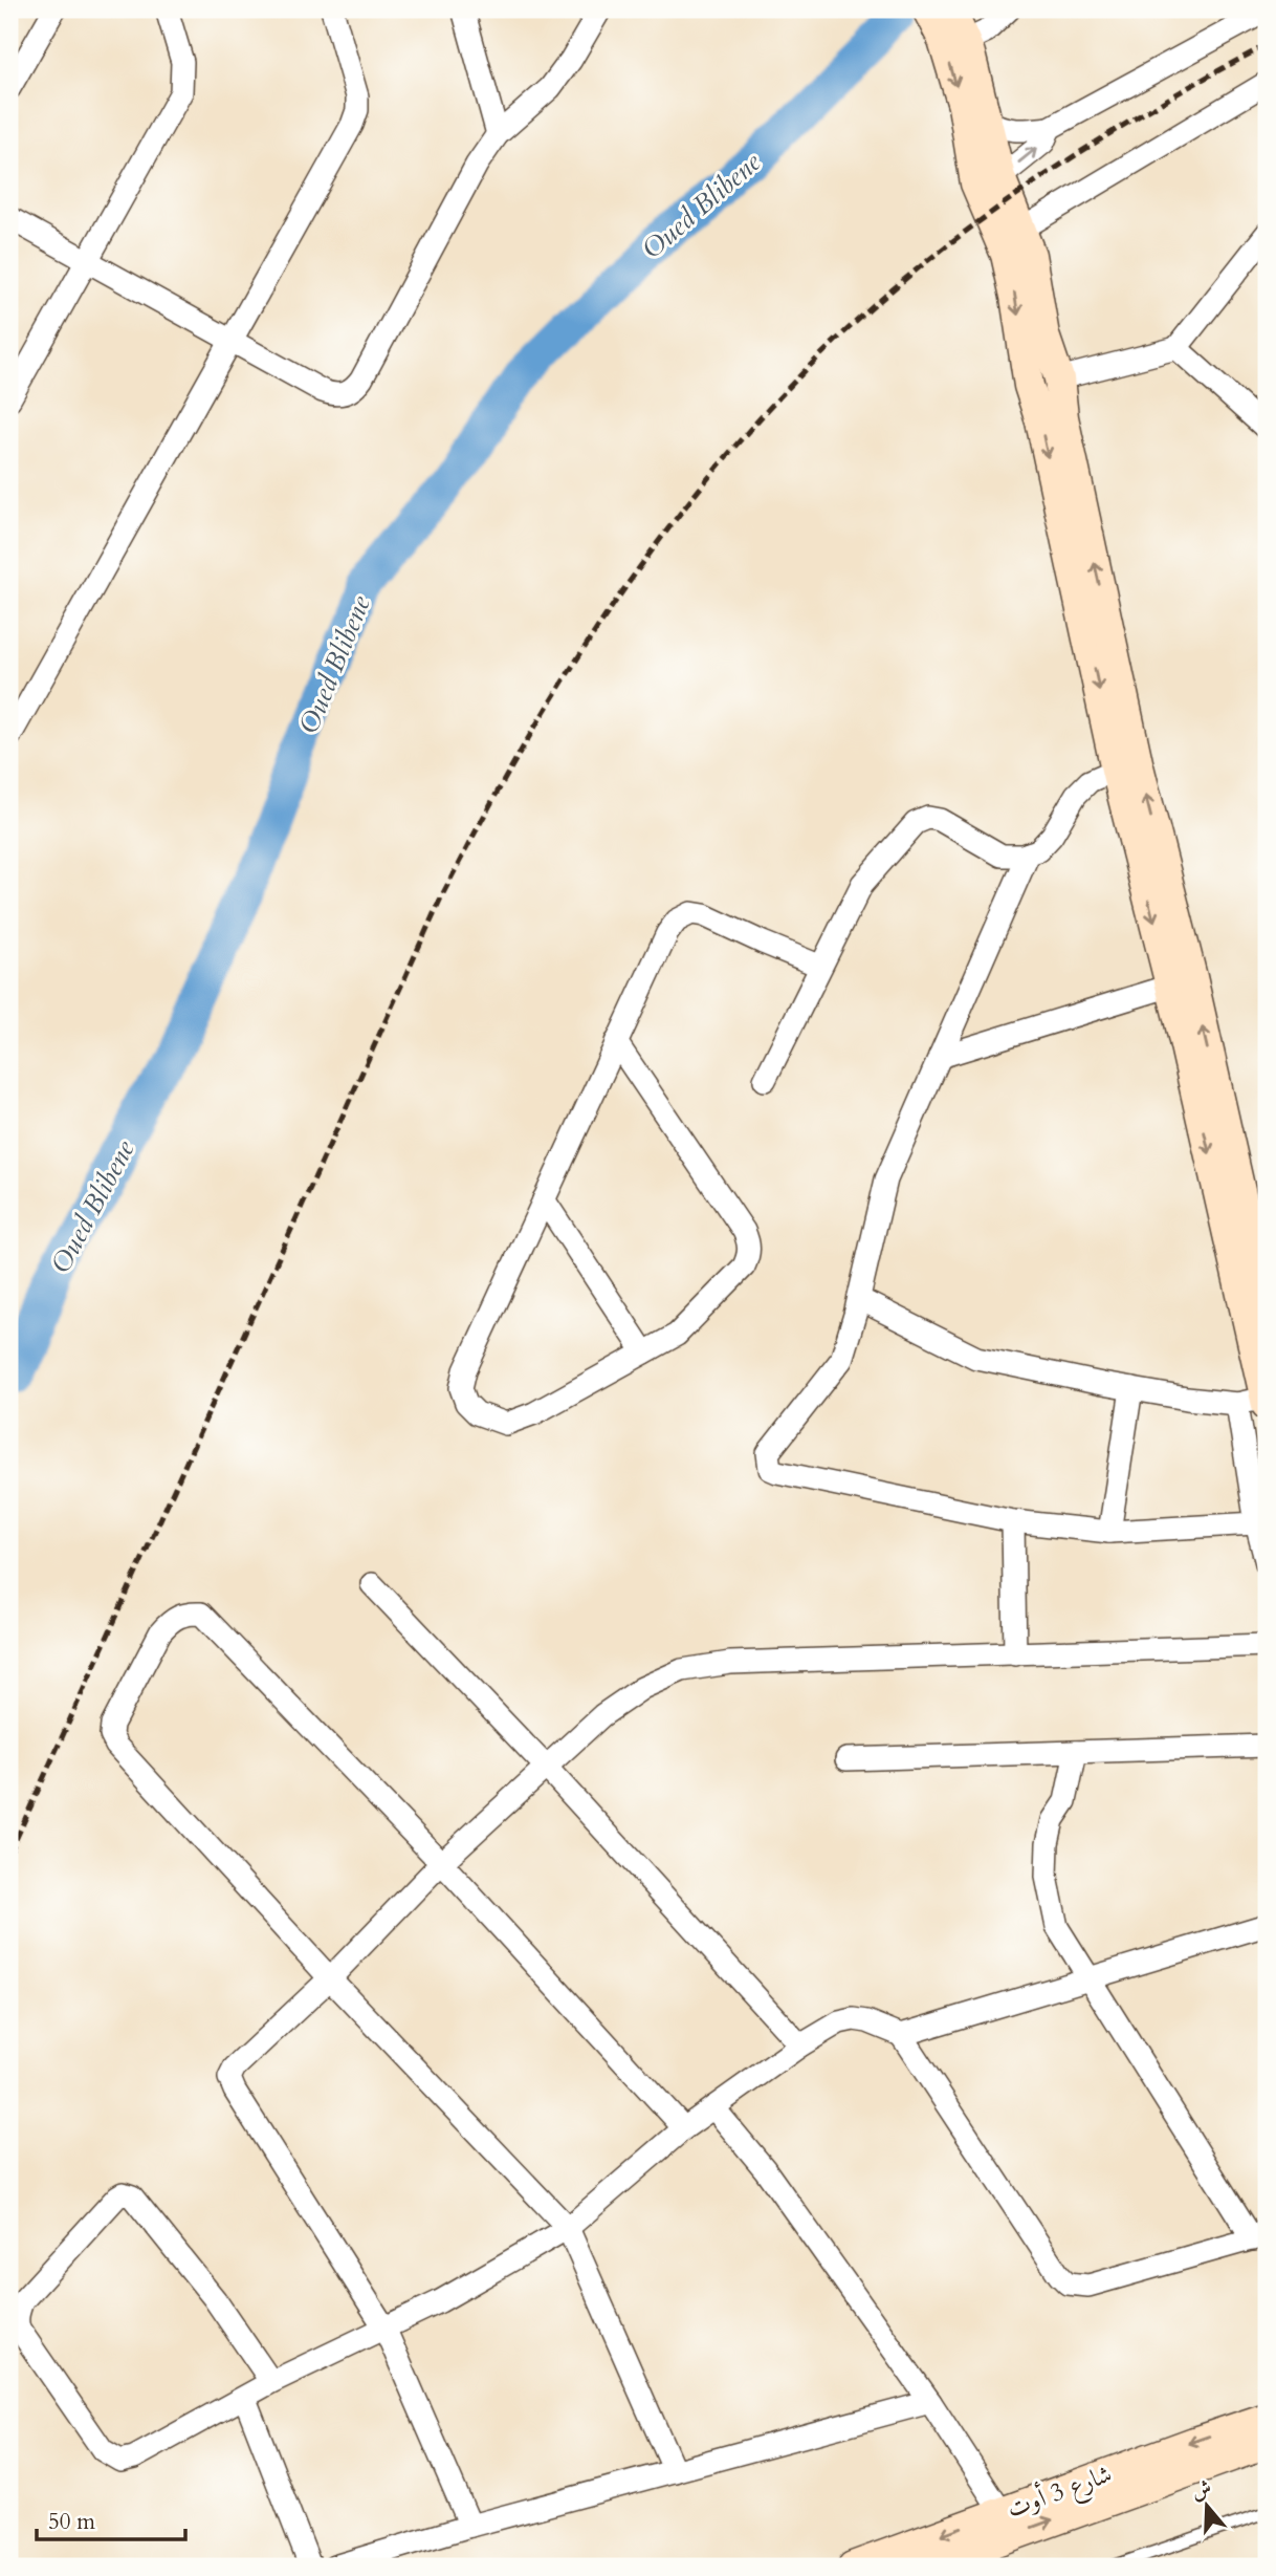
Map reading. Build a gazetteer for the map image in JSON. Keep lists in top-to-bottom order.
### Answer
{
  "streets": {
    "main road": ["شارع 3 أوت"]
  },
  "water": ["Oued Blibene"],
  "scale_bar": "50 m",
  "north": "top"
}
